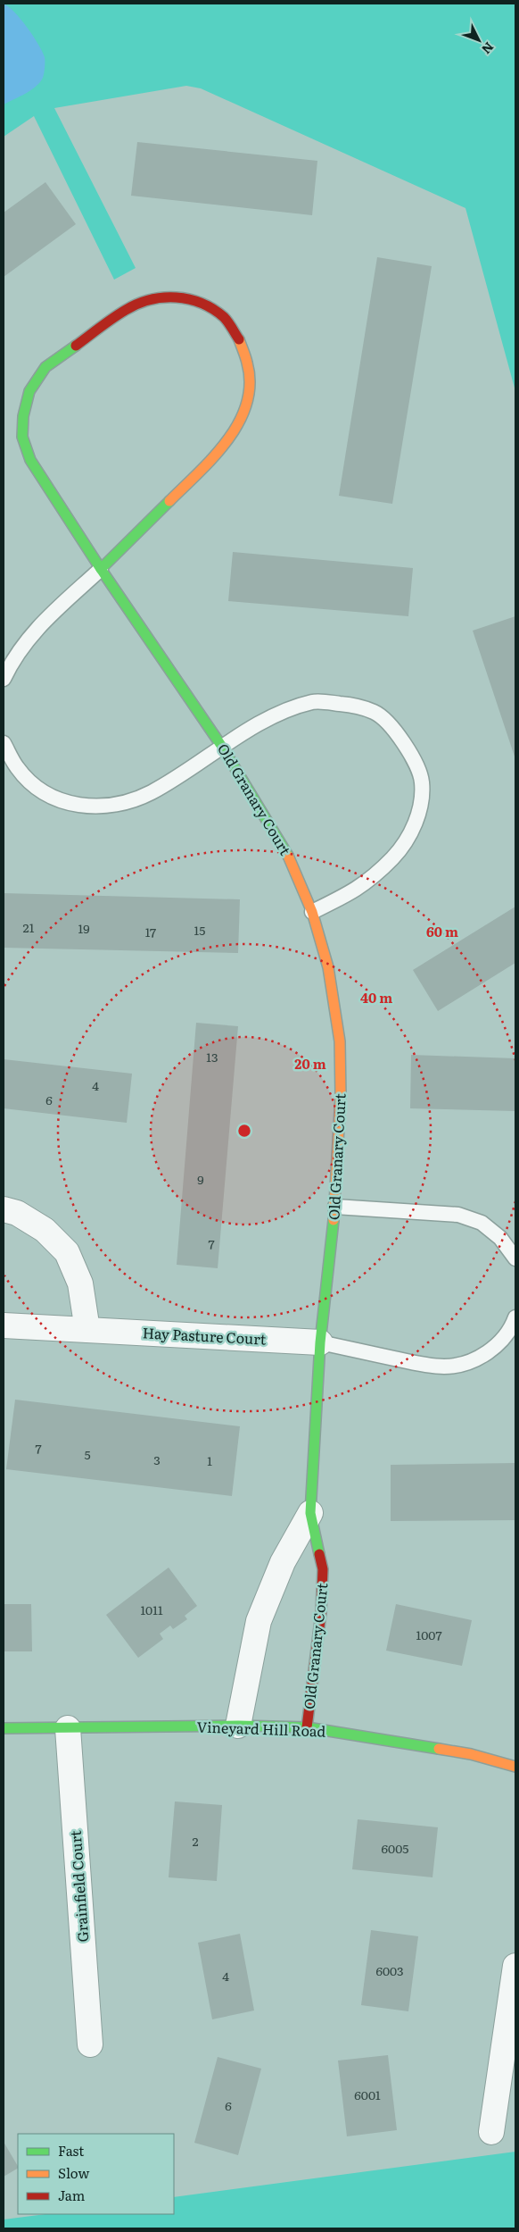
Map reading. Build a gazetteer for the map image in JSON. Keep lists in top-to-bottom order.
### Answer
{
  "streets": {
    "street": [
      "Old Granary Court",
      "Hay Pasture Court",
      "Vineyard Hill Road",
      "Grainfield Court"
    ]
  },
  "crossings": [
    ["Old Granary Court", "Hay Pasture Court"],
    ["Old Granary Court", "Vineyard Hill Road"],
    ["Vineyard Hill Road", "Grainfield Court"]
  ],
  "house_numbers": [
    "21",
    "19",
    "15",
    "17",
    "13",
    "4",
    "6",
    "9",
    "7",
    "7",
    "5",
    "3",
    "1",
    "1011",
    "1007",
    "2",
    "6005",
    "6003",
    "4",
    "6001",
    "6"
  ],
  "legend": ["Fast", "Slow", "Jam"],
  "north": "bottom right",
  "rings": ["60 m", "40 m", "20 m"]
}
